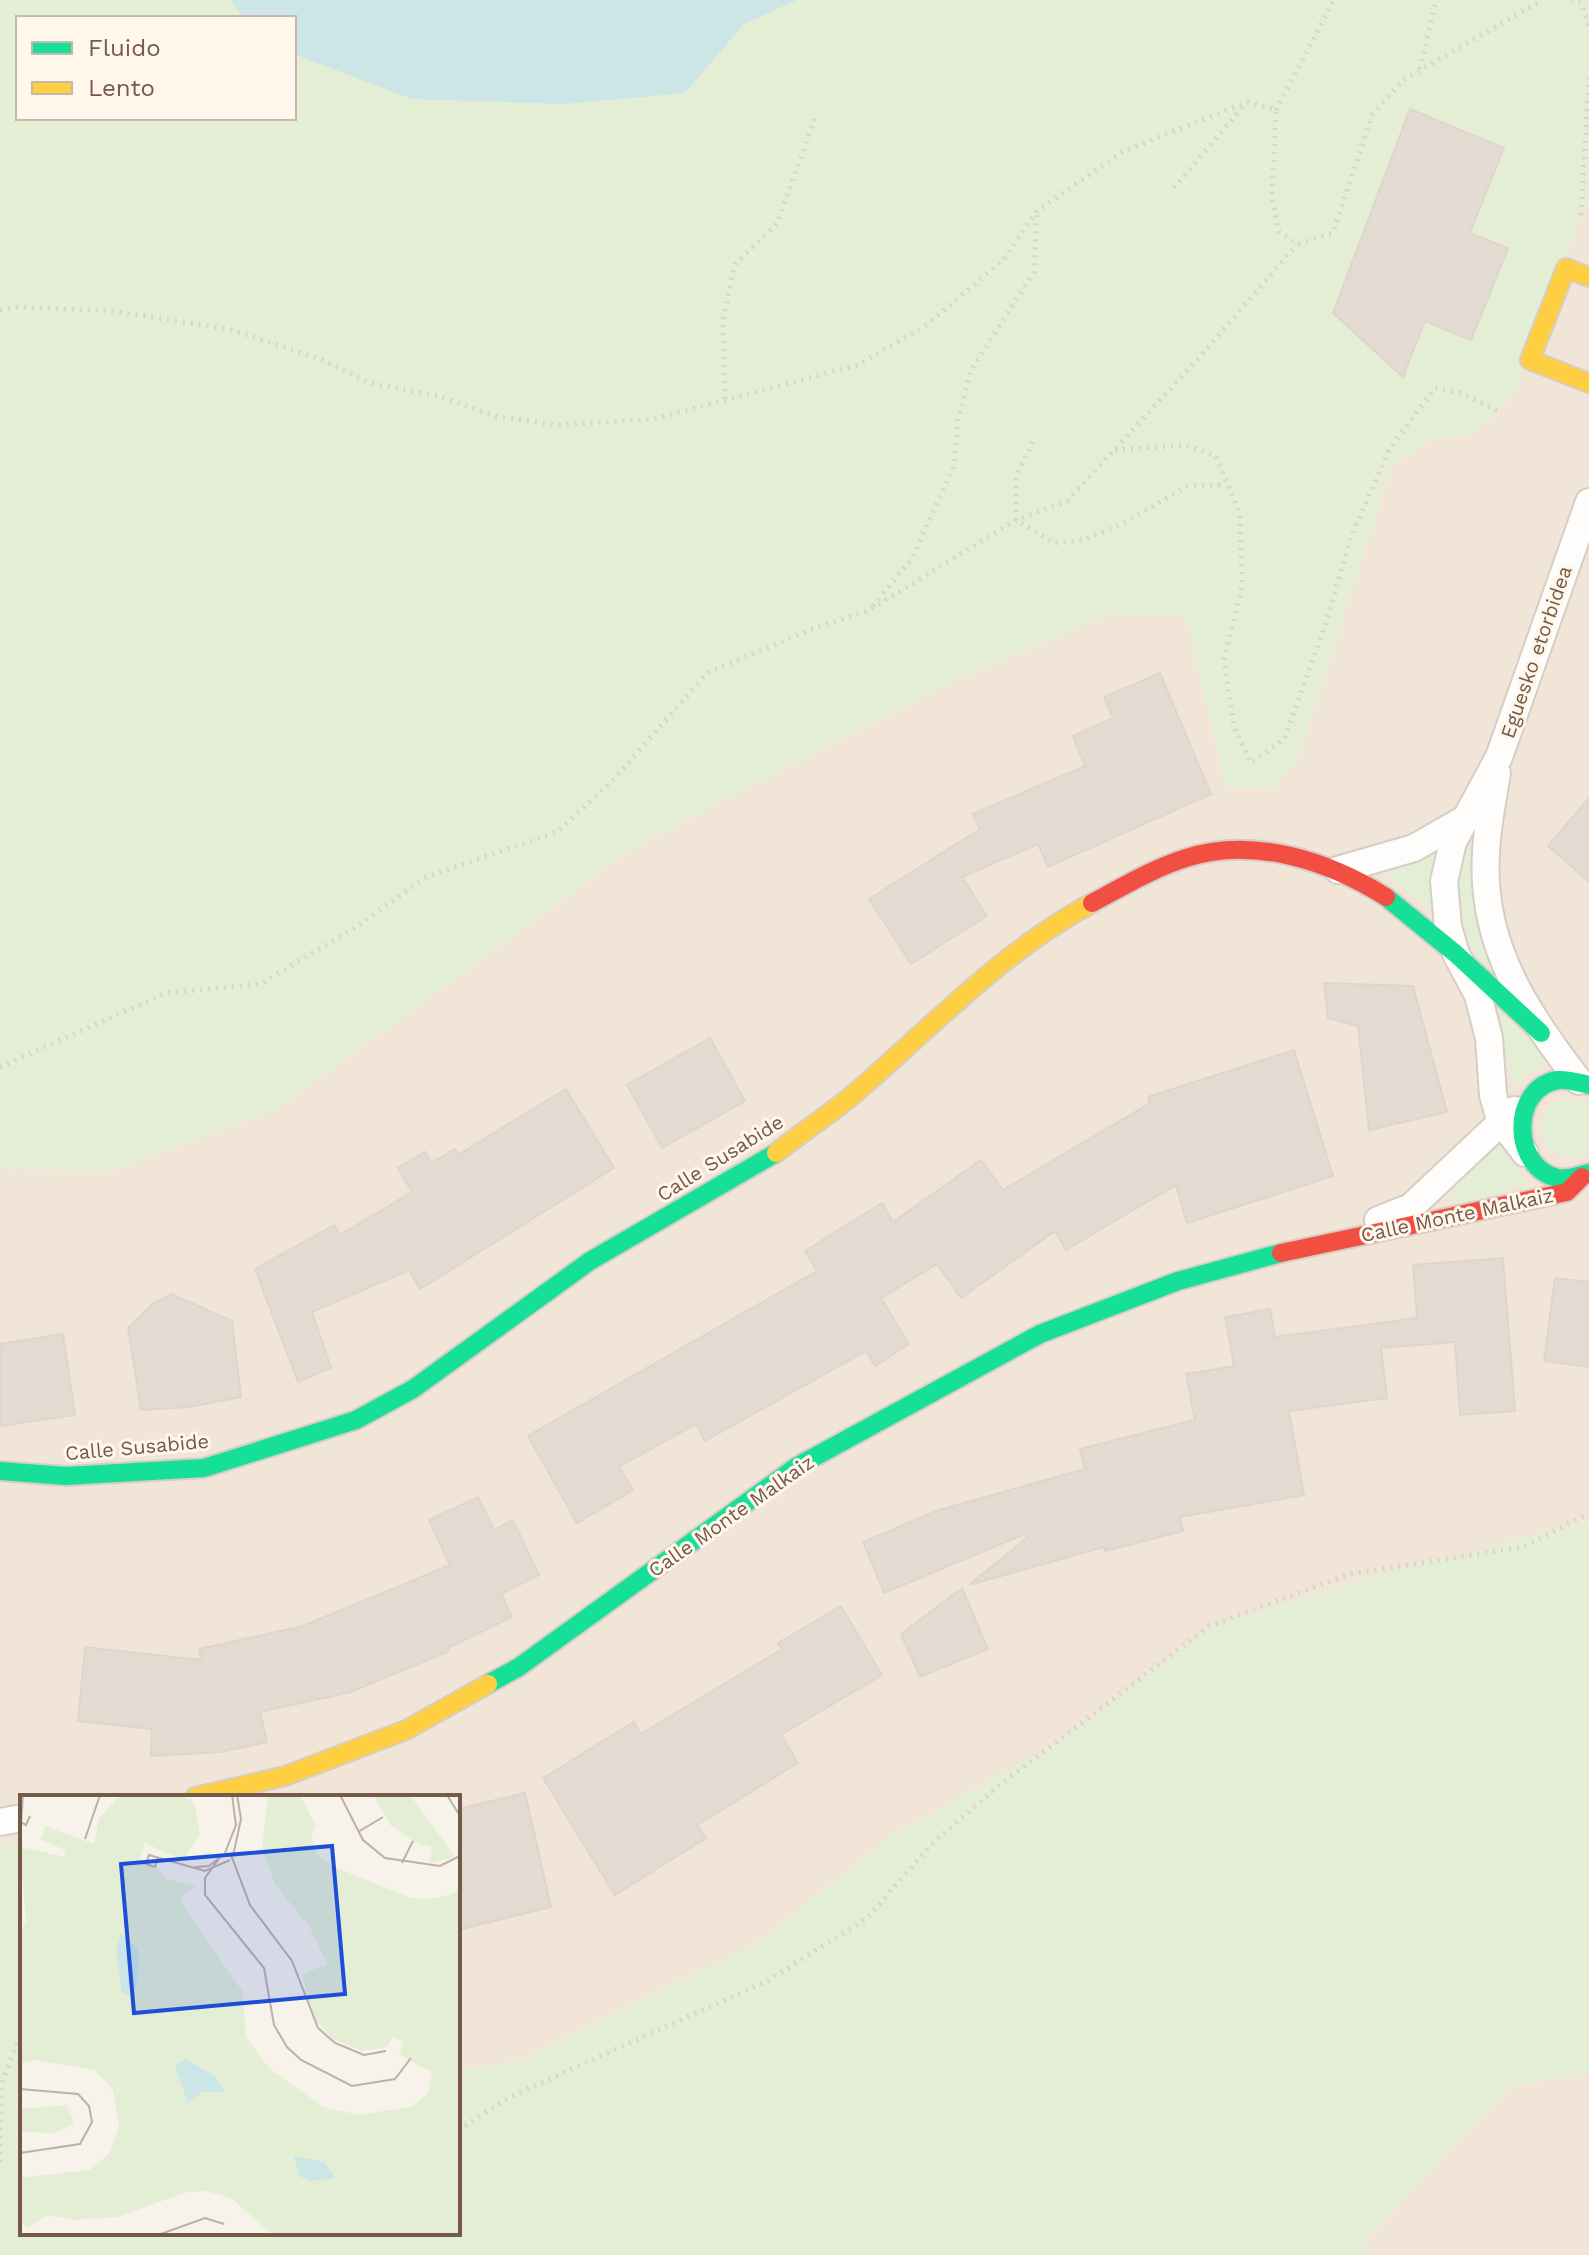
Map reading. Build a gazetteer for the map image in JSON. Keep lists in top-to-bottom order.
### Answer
{
  "streets": {
    "street": ["Eguesko etorbidea", "Calle Susabide", "Calle Monte Malkaiz"]
  },
  "crossings": [
    ["Eguesko etorbidea", "Calle Susabide"],
    ["Eguesko etorbidea", "Calle Monte Malkaiz"]
  ],
  "legend": ["Fluido", "Lento"]
}
